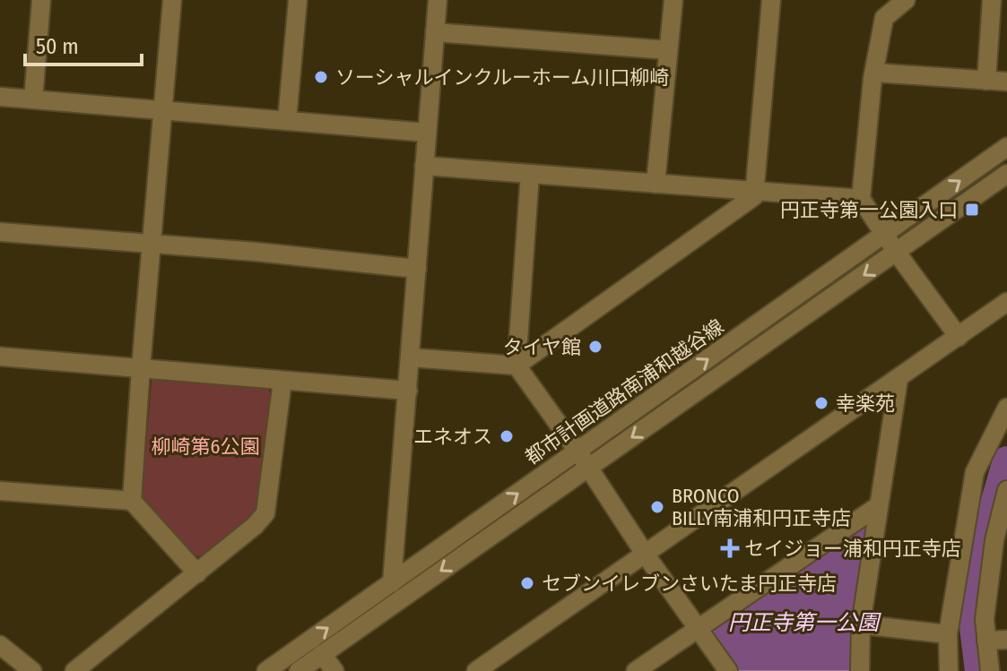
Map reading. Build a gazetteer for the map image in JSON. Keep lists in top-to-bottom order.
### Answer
{
  "streets": {
    "street": ["都市計画道路南浦和越谷線"]
  },
  "water": ["円正寺第一公園"],
  "parks": ["柳崎第6公園"],
  "places": {
    "other": [
      "ソーシャルインクルーホーム川口柳崎",
      "タイヤ館",
      "幸楽苑",
      "エネオス",
      "BRONCO BILLY南浦和円正寺店",
      "セブンイレブンさいたま円正寺店"
    ],
    "transit": ["円正寺第一公園入口"],
    "health": ["セイジョー浦和円正寺店"]
  },
  "scale_bar": "50 m"
}
